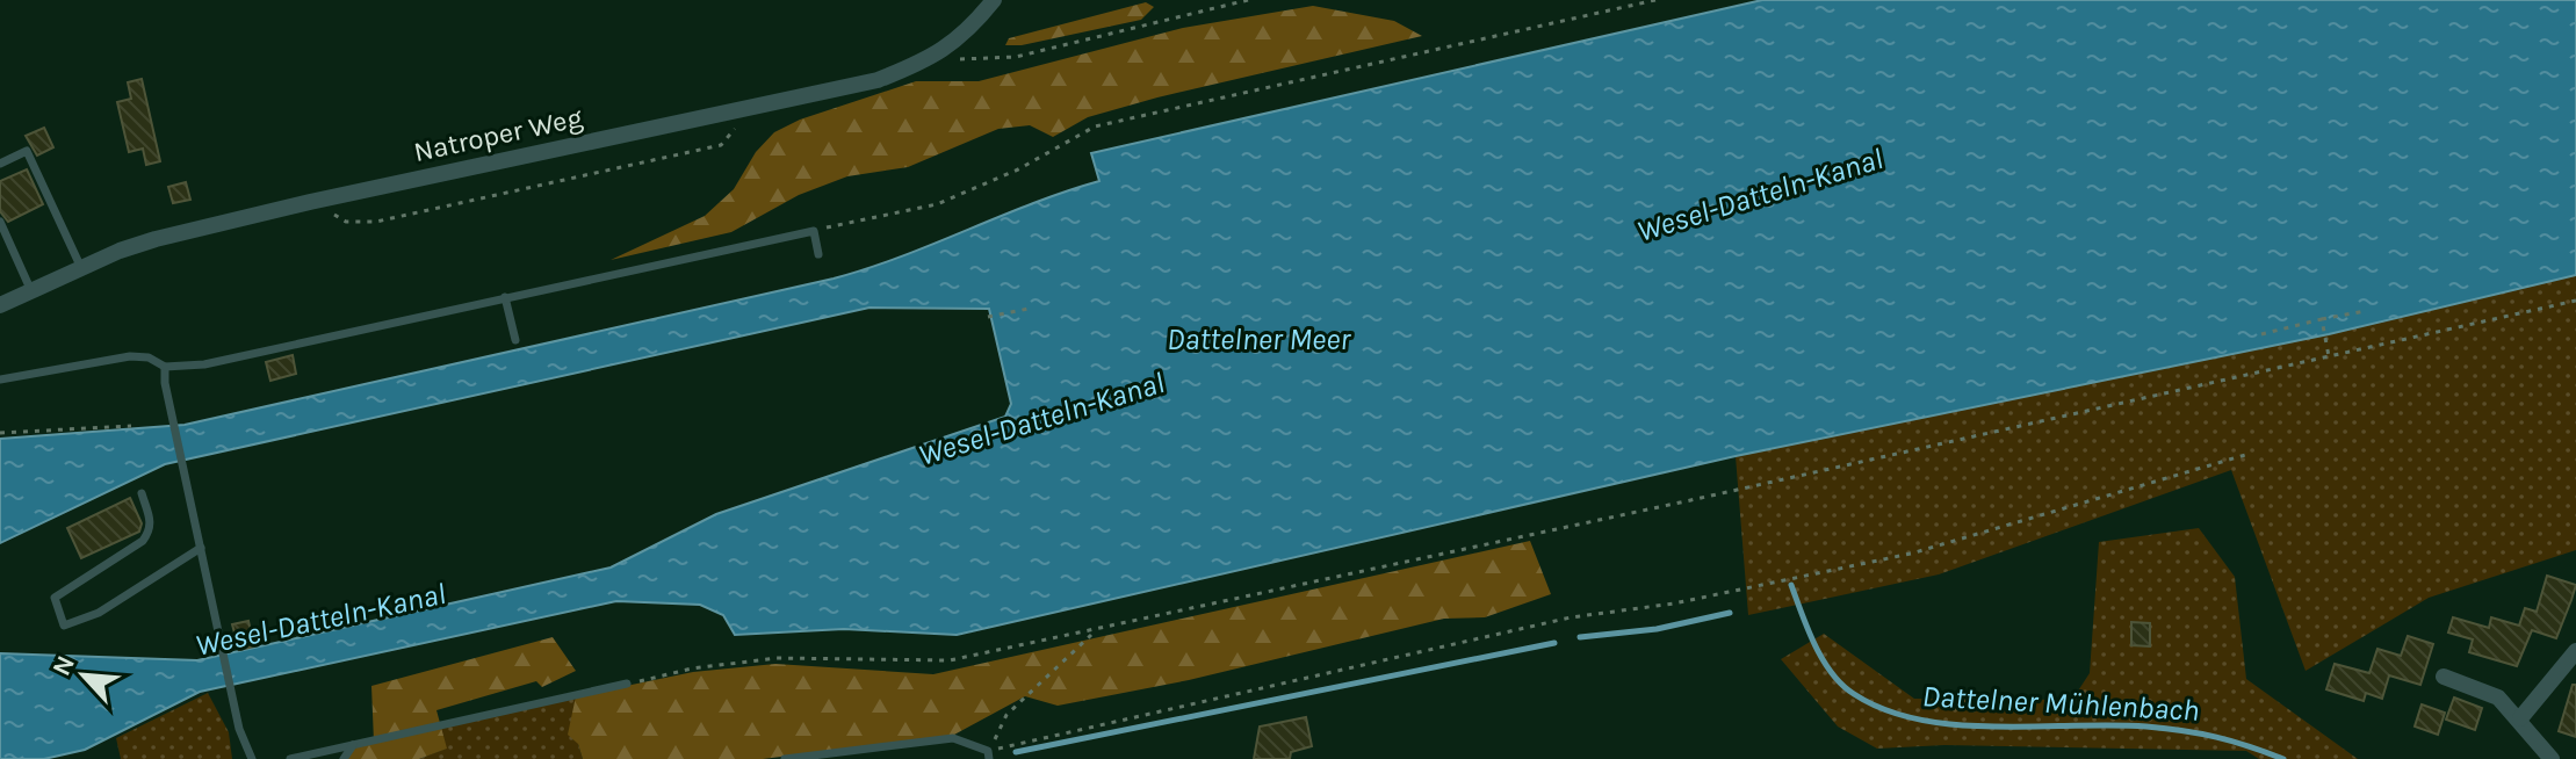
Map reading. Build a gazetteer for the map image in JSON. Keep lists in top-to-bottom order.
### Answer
{
  "streets": {
    "street": ["Natroper Weg"]
  },
  "water": ["Wesel-Datteln-Kanal", "Dattelner Meer", "Dattelner Mühlenbach"],
  "north": "top left"
}
